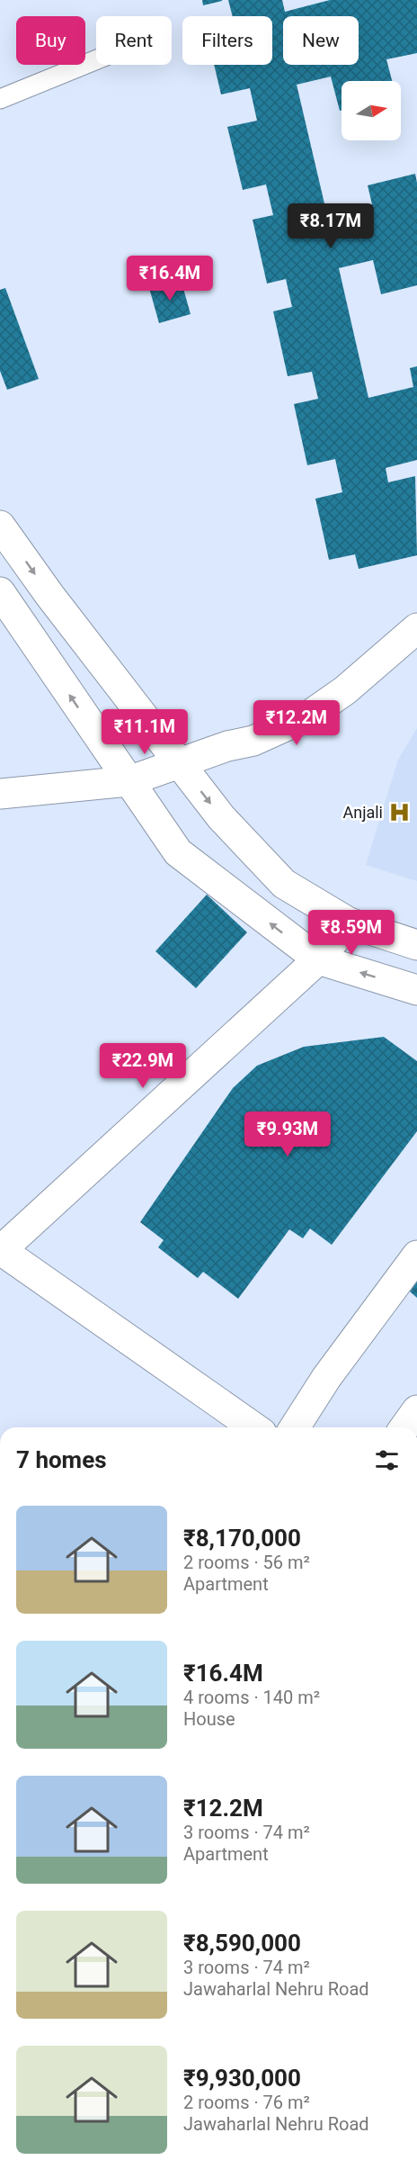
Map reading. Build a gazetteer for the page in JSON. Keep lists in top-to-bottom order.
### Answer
{
  "places": {
    "hospital": ["Anjali"]
  },
  "north": "right",
  "page": {
    "chip": [
      "Buy",
      "Rent",
      "Filters",
      "New"
    ],
    "price": [
      "₹8.17M",
      "₹16.4M",
      "₹12.2M",
      "₹11.1M",
      "₹8.59M",
      "₹22.9M",
      "₹9.93M"
    ],
    "heading": "7 homes",
    "list": [
      {
        "name": "₹8,170,000",
        "note": "2 rooms · 56 m² · Apartment"
      },
      {
        "name": "₹16.4M",
        "note": "4 rooms · 140 m² · House"
      },
      {
        "name": "₹12.2M",
        "note": "3 rooms · 74 m² · Apartment"
      },
      {
        "name": "₹8,590,000",
        "note": "3 rooms · 74 m² · Jawaharlal Nehru Road"
      },
      {
        "name": "₹9,930,000",
        "note": "2 rooms · 76 m² · Jawaharlal Nehru Road"
      }
    ]
  }
}
